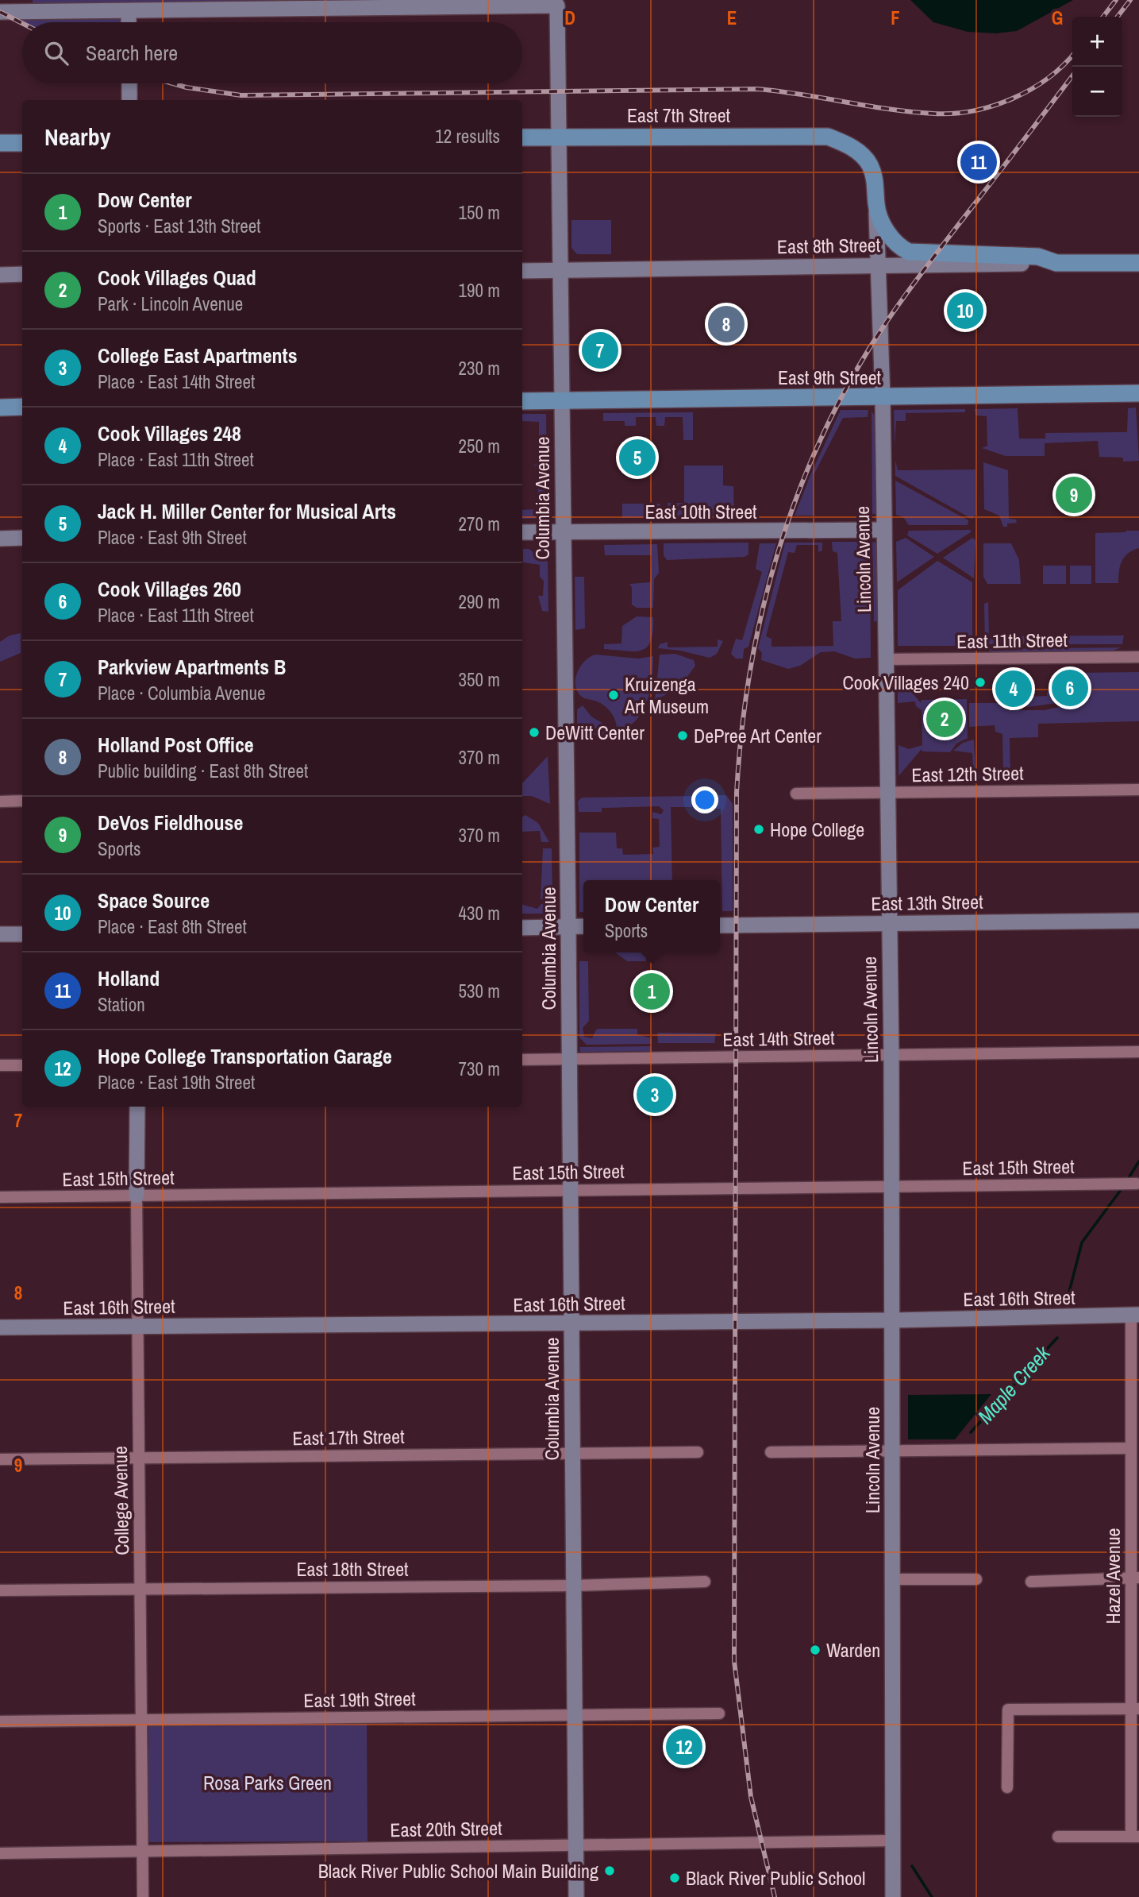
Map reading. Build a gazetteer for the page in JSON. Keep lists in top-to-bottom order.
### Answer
{
  "streets": {
    "main road": [
      "East 7th Street",
      "East 8th Street",
      "East 9th Street",
      "Lincoln Avenue"
    ],
    "street": [
      "Columbia Avenue",
      "East 10th Street",
      "East 11th Street",
      "East 12th Street",
      "East 13th Street",
      "East 14th Street",
      "East 15th Street",
      "East 16th Street",
      "East 17th Street",
      "College Avenue",
      "East 18th Street",
      "Hazel Avenue",
      "East 19th Street",
      "East 20th Street"
    ]
  },
  "crossings": [
    ["East 7th Street", "Columbia Avenue"],
    ["East 7th Street", "Lincoln Avenue"],
    ["East 8th Street", "Columbia Avenue"],
    ["East 8th Street", "Lincoln Avenue"],
    ["East 9th Street", "Columbia Avenue"],
    ["East 9th Street", "Lincoln Avenue"],
    ["Columbia Avenue", "East 10th Street"],
    ["Columbia Avenue", "East 14th Street"],
    ["Columbia Avenue", "East 15th Street"],
    ["Columbia Avenue", "East 16th Street"],
    ["Columbia Avenue", "East 17th Street"],
    ["Columbia Avenue", "East 18th Street"],
    ["Columbia Avenue", "East 19th Street"],
    ["Columbia Avenue", "East 20th Street"],
    ["East 10th Street", "Lincoln Avenue"],
    ["Lincoln Avenue", "East 11th Street"],
    ["Lincoln Avenue", "East 12th Street"],
    ["Lincoln Avenue", "East 13th Street"],
    ["Lincoln Avenue", "East 14th Street"],
    ["Lincoln Avenue", "East 15th Street"],
    ["Lincoln Avenue", "East 16th Street"],
    ["Lincoln Avenue", "East 20th Street"],
    ["East 15th Street", "College Avenue"],
    ["East 16th Street", "College Avenue"],
    ["East 16th Street", "Hazel Avenue"],
    ["East 17th Street", "College Avenue"],
    ["College Avenue", "East 18th Street"],
    ["College Avenue", "East 19th Street"],
    ["College Avenue", "East 20th Street"]
  ],
  "water": ["Maple Creek"],
  "parks": ["Rosa Parks Green"],
  "places": [
    "Cook Villages 240",
    "Kruizenga Art Museum",
    "DeWitt Center",
    "DePree Art Center",
    "Hope College",
    "Warden",
    "Black River Public School Main Building",
    "Black River Public School"
  ],
  "page": {
    "map_buttons": ["+", "−"],
    "search": "Search here",
    "heading": ["Nearby", "12 results"],
    "pins": [
      "11",
      "10",
      "8",
      "7",
      "5",
      "9",
      "6",
      "4",
      "2",
      "1",
      "3",
      "12"
    ],
    "list": [
      {
        "mark": "1",
        "name": "Dow Center",
        "note": "Sports · East 13th Street",
        "value": "150 m"
      },
      {
        "mark": "2",
        "name": "Cook Villages Quad",
        "note": "Park · Lincoln Avenue",
        "value": "190 m"
      },
      {
        "mark": "3",
        "name": "College East Apartments",
        "note": "Place · East 14th Street",
        "value": "230 m"
      },
      {
        "mark": "4",
        "name": "Cook Villages 248",
        "note": "Place · East 11th Street",
        "value": "250 m"
      },
      {
        "mark": "5",
        "name": "Jack H. Miller Center for Musical Arts",
        "note": "Place · East 9th Street",
        "value": "270 m"
      },
      {
        "mark": "6",
        "name": "Cook Villages 260",
        "note": "Place · East 11th Street",
        "value": "290 m"
      },
      {
        "mark": "7",
        "name": "Parkview Apartments B",
        "note": "Place · Columbia Avenue",
        "value": "350 m"
      },
      {
        "mark": "8",
        "name": "Holland Post Office",
        "note": "Public building · East 8th Street",
        "value": "370 m"
      },
      {
        "mark": "9",
        "name": "DeVos Fieldhouse",
        "note": "Sports",
        "value": "370 m"
      },
      {
        "mark": "10",
        "name": "Space Source",
        "note": "Place · East 8th Street",
        "value": "430 m"
      },
      {
        "mark": "11",
        "name": "Holland",
        "note": "Station",
        "value": "530 m"
      },
      {
        "mark": "12",
        "name": "Hope College Transportation Garage",
        "note": "Place · East 19th Street",
        "value": "730 m"
      }
    ],
    "popup": ["Dow Center", "Sports"]
  },
  "grid": {
    "columns": [
      "D",
      "E",
      "F",
      "G"
    ],
    "rows": ["7", "8", "9"]
  }
}
